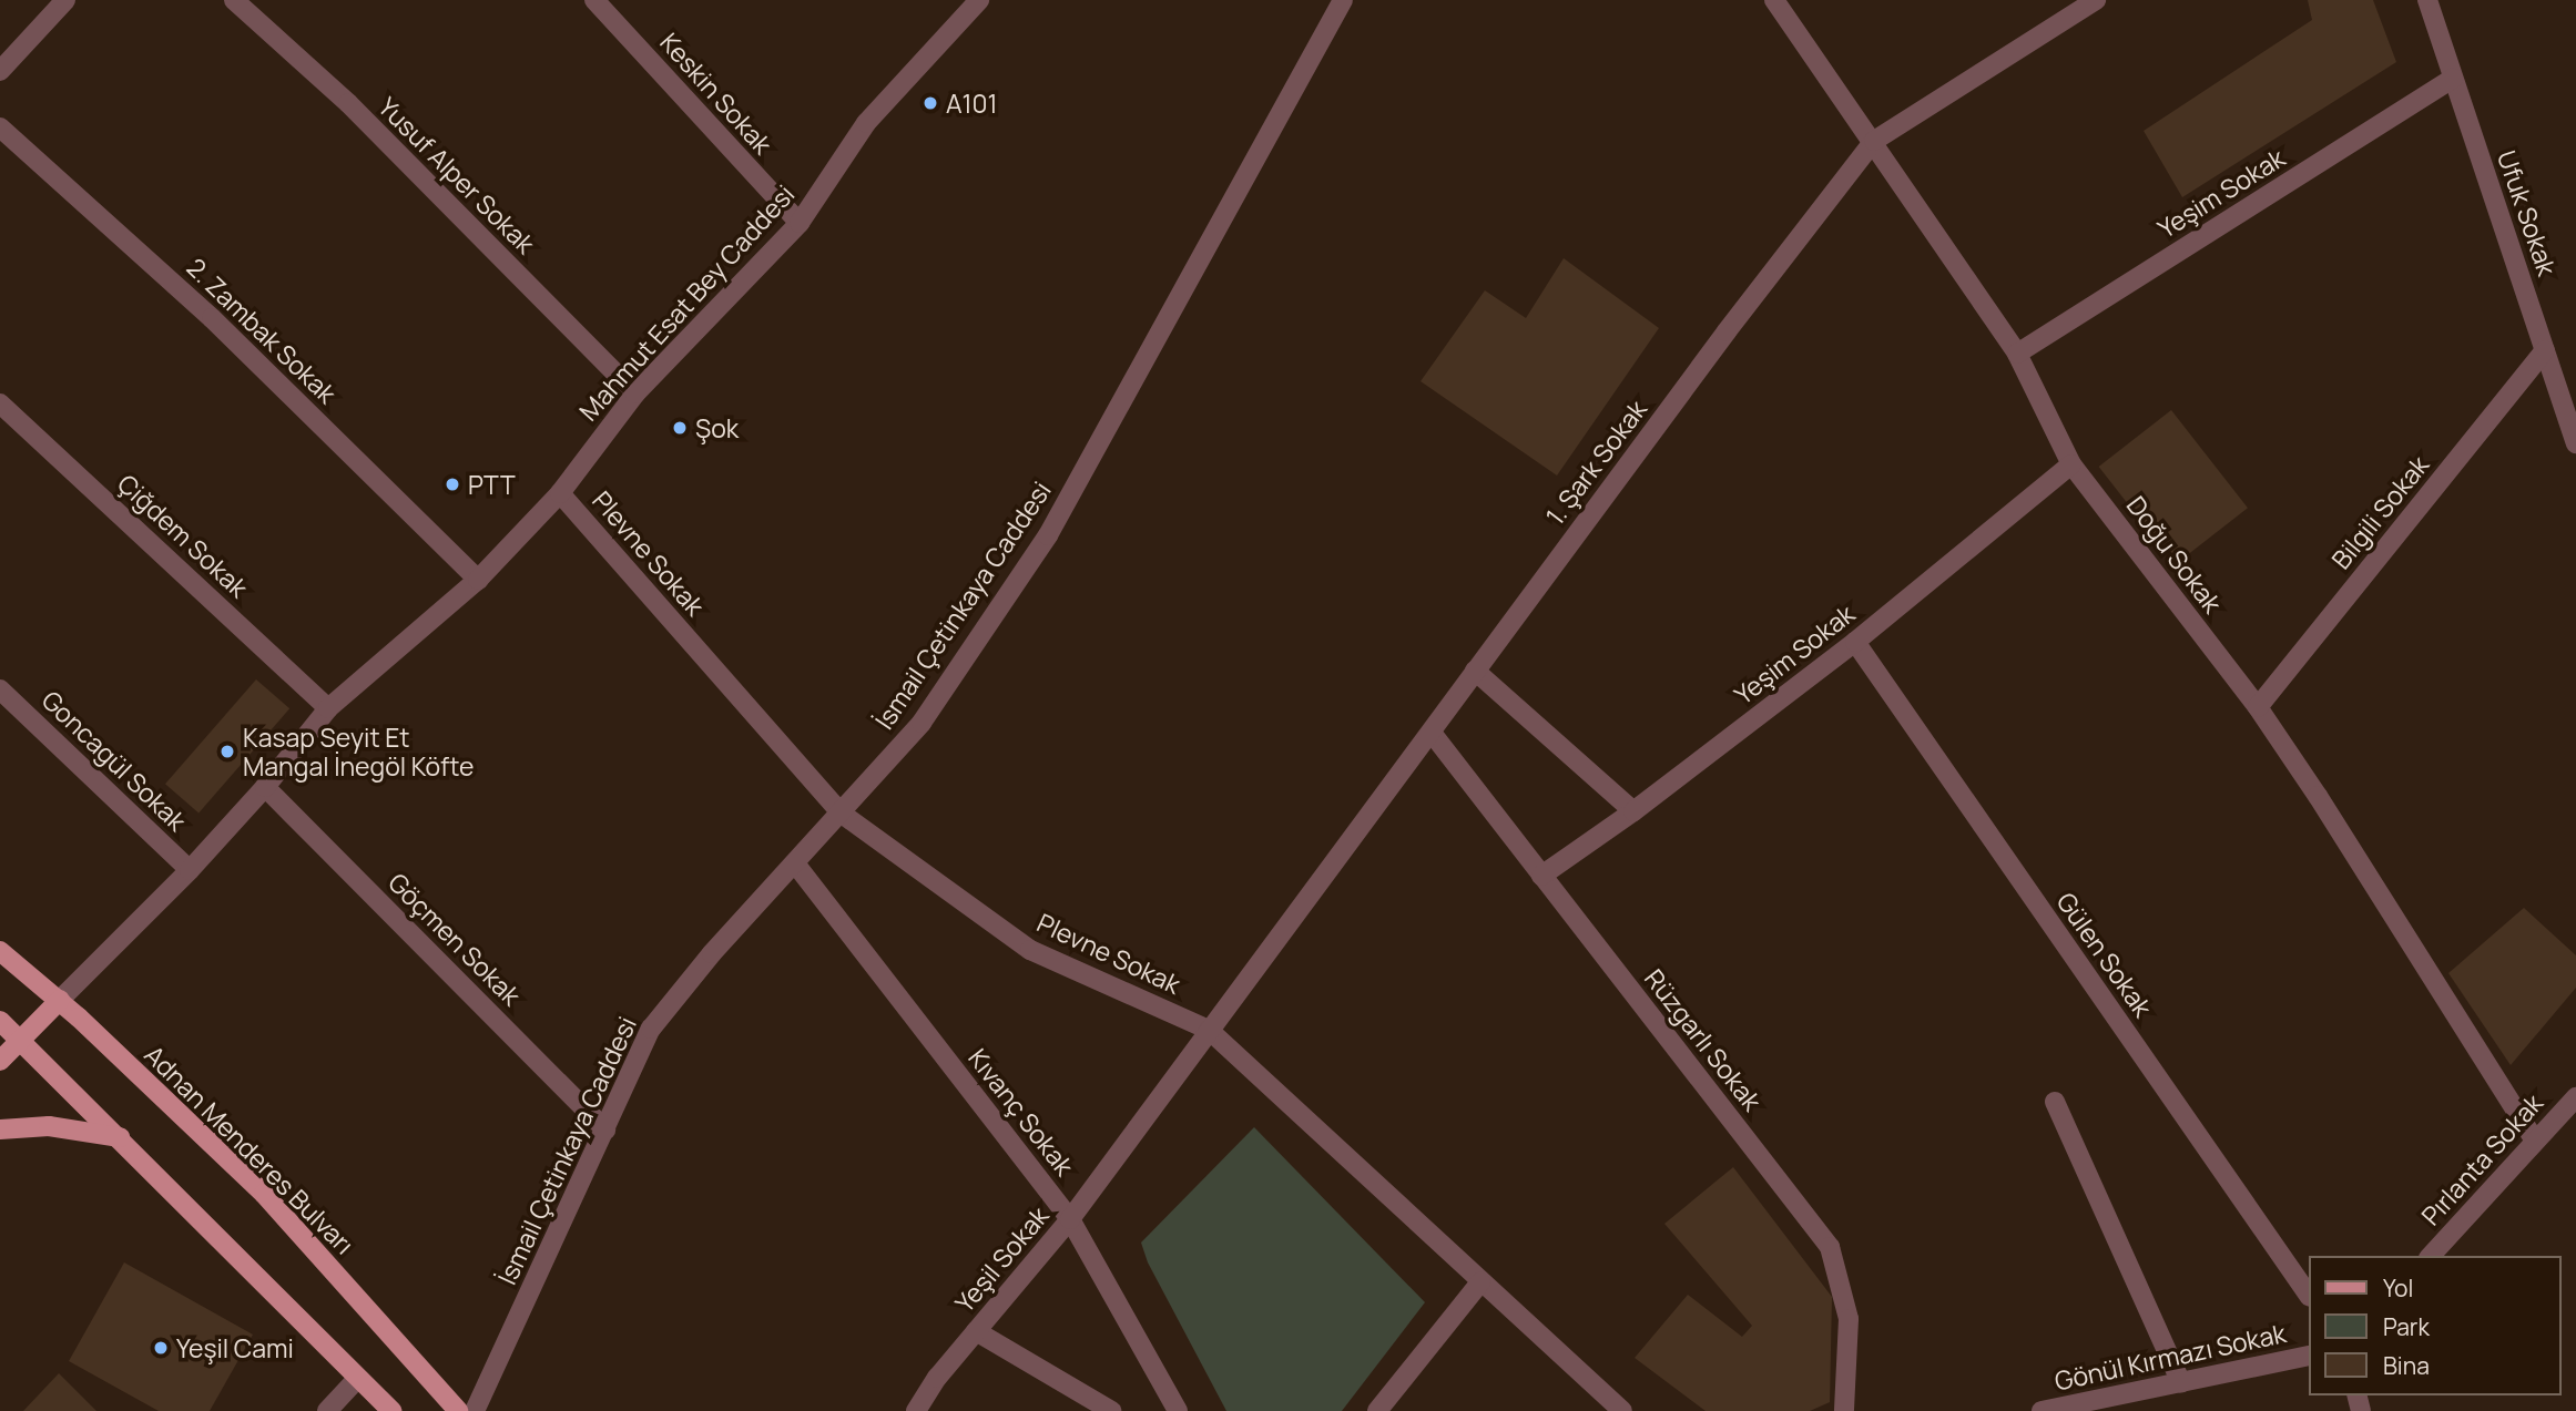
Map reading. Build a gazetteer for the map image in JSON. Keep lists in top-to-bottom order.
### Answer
{
  "streets": {
    "main road": ["Mahmut Esat Bey Caddesi", "Adnan Menderes Bulvarı"],
    "street": [
      "Keskin Sokak",
      "Yusuf Alper Sokak",
      "Yeşim Sokak",
      "Ufuk Sokak",
      "2. Zambak Sokak",
      "1. Şark Sokak",
      "Bilgili Sokak",
      "Çiğdem Sokak",
      "Plevne Sokak",
      "Doğu Sokak",
      "İsmail Çetinkaya Caddesi",
      "Goncagül Sokak",
      "Göçmen Sokak",
      "Gülen Sokak",
      "Rüzgarlı Sokak",
      "Kıvanç Sokak",
      "Pırlanta Sokak",
      "Yeşil Sokak",
      "Gönül Kırmazı Sokak"
    ]
  },
  "crossings": [
    ["Keskin Sokak", "Mahmut Esat Bey Caddesi"],
    ["Yusuf Alper Sokak", "Mahmut Esat Bey Caddesi"],
    ["Yeşim Sokak", "Ufuk Sokak"],
    ["Yeşim Sokak", "Doğu Sokak"],
    ["Yeşim Sokak", "Gülen Sokak"],
    ["Yeşim Sokak", "Rüzgarlı Sokak"],
    ["Ufuk Sokak", "Bilgili Sokak"],
    ["Mahmut Esat Bey Caddesi", "2. Zambak Sokak"],
    ["Mahmut Esat Bey Caddesi", "Çiğdem Sokak"],
    ["Mahmut Esat Bey Caddesi", "Plevne Sokak"],
    ["Mahmut Esat Bey Caddesi", "Goncagül Sokak"],
    ["Mahmut Esat Bey Caddesi", "Göçmen Sokak"],
    ["Mahmut Esat Bey Caddesi", "Adnan Menderes Bulvarı"],
    ["1. Şark Sokak", "Plevne Sokak"],
    ["1. Şark Sokak", "Doğu Sokak"],
    ["1. Şark Sokak", "Rüzgarlı Sokak"],
    ["1. Şark Sokak", "Yeşil Sokak"],
    ["Bilgili Sokak", "Doğu Sokak"],
    ["Plevne Sokak", "İsmail Çetinkaya Caddesi"],
    ["Plevne Sokak", "Yeşil Sokak"],
    ["Doğu Sokak", "Pırlanta Sokak"],
    ["İsmail Çetinkaya Caddesi", "Göçmen Sokak"],
    ["İsmail Çetinkaya Caddesi", "Kıvanç Sokak"],
    ["Kıvanç Sokak", "Yeşil Sokak"]
  ],
  "places": [
    "A101",
    "Şok",
    "PTT",
    "Kasap Seyit Et Mangal İnegöl Köfte",
    "Yeşil Cami"
  ],
  "legend": ["Yol", "Park", "Bina"]
}
